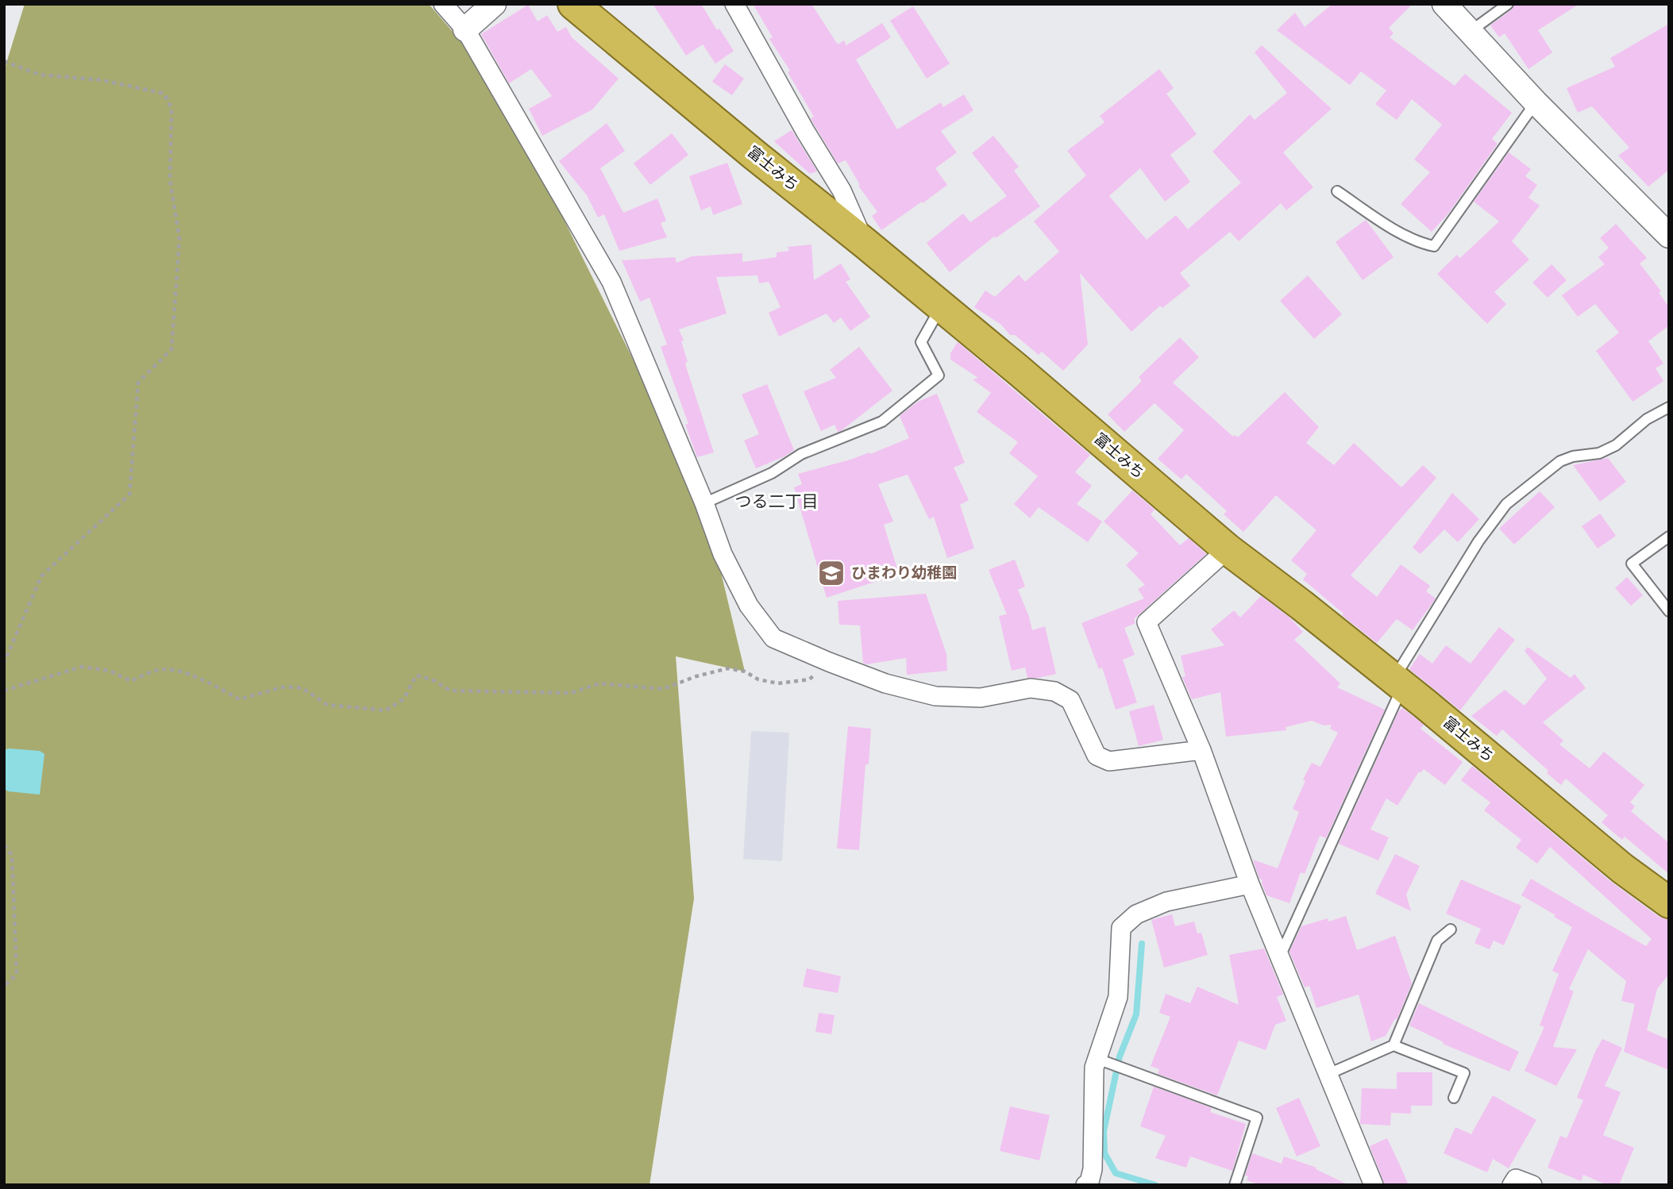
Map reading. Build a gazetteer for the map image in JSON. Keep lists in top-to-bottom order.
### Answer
{
  "streets": {
    "highway": ["富士みち"]
  },
  "districts": ["つる二丁目"],
  "places": {
    "school or university": ["ひまわり幼稚園"]
  }
}
